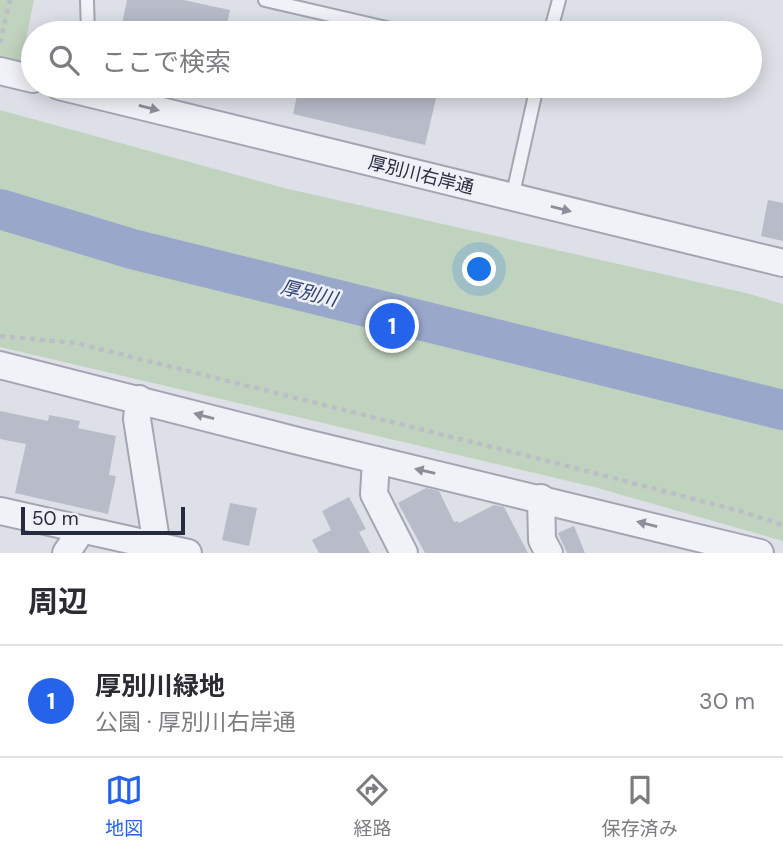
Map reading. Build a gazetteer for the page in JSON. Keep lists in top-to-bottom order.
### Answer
{
  "streets": {
    "street": ["厚別川右岸通"]
  },
  "one_way": ["厚別川右岸通"],
  "water": ["厚別川"],
  "scale_bar": "50 m",
  "page": {
    "search": "ここで検索",
    "pins": "1",
    "scale": "50 m",
    "heading": "周辺",
    "list": [
      {
        "mark": "1",
        "name": "厚別川緑地",
        "note": "公園 · 厚別川右岸通",
        "value": "30 m"
      }
    ],
    "nav": ["地図", "経路", "保存済み"]
  }
}
